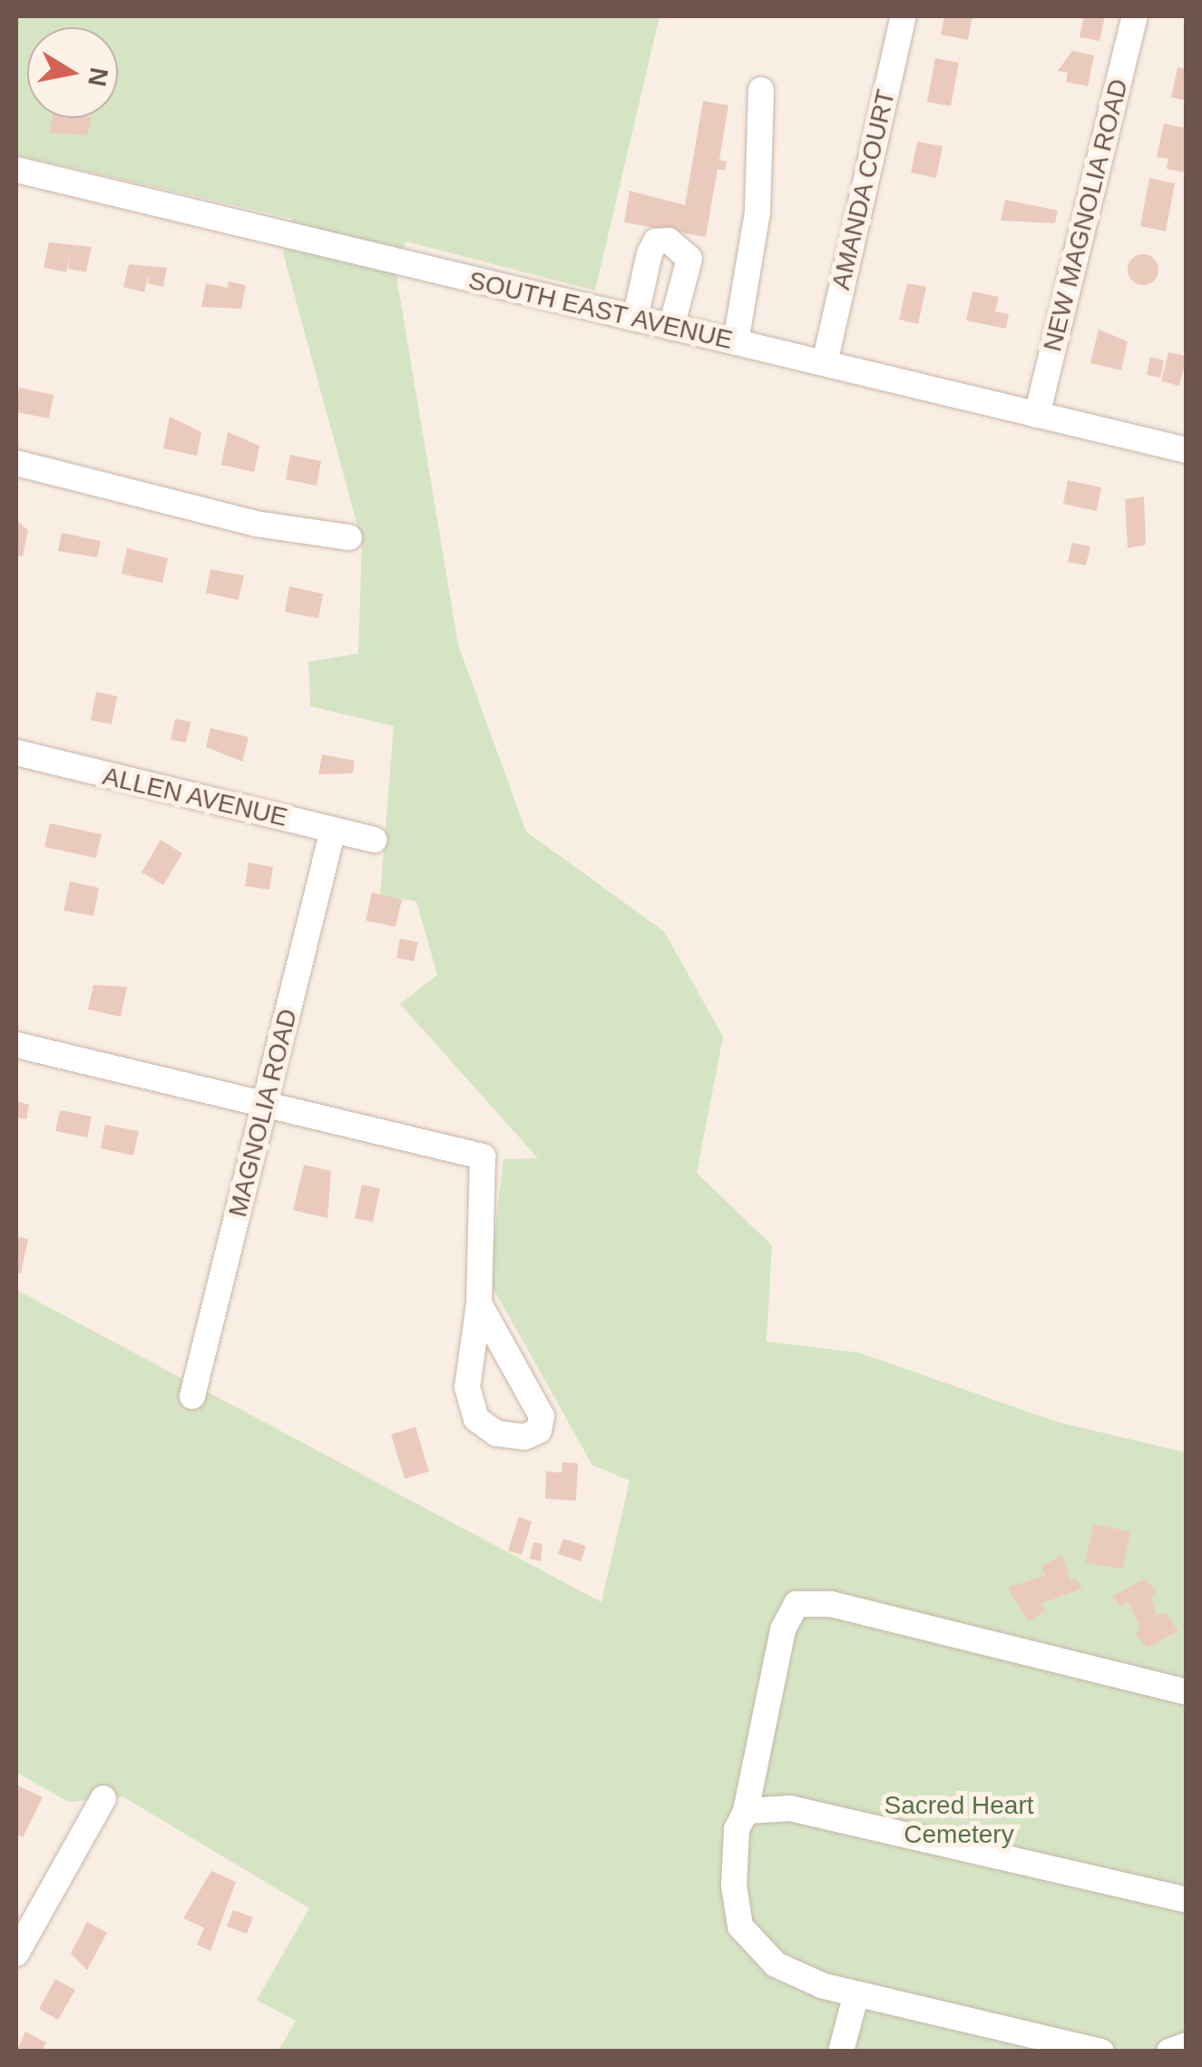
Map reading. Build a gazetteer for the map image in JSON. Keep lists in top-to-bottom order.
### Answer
{
  "streets": {
    "street": [
      "AMANDA COURT",
      "NEW MAGNOLIA ROAD",
      "SOUTH EAST AVENUE",
      "ALLEN AVENUE",
      "MAGNOLIA ROAD"
    ]
  },
  "crossings": [
    ["AMANDA COURT", "SOUTH EAST AVENUE"],
    ["NEW MAGNOLIA ROAD", "SOUTH EAST AVENUE"],
    ["ALLEN AVENUE", "MAGNOLIA ROAD"]
  ],
  "parks": ["Sacred Heart Cemetery"],
  "north": "right"
}
